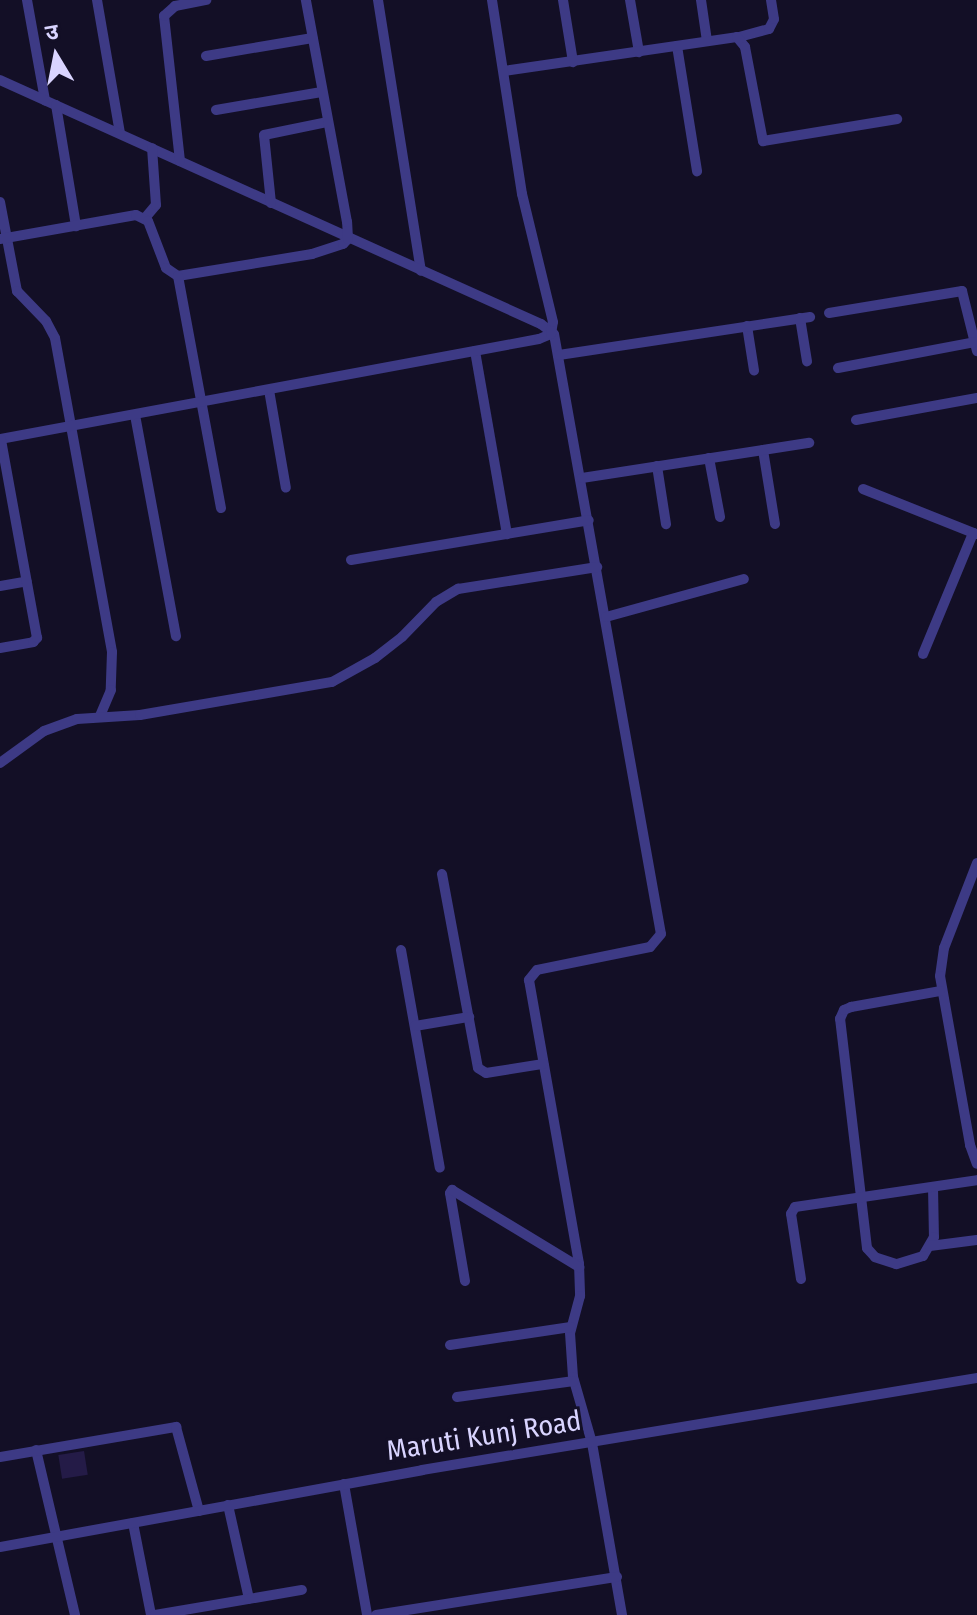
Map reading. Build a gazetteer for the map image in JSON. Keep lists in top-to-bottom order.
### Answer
{
  "streets": {
    "street": ["Maruti Kunj Road"]
  },
  "north": "top"
}
